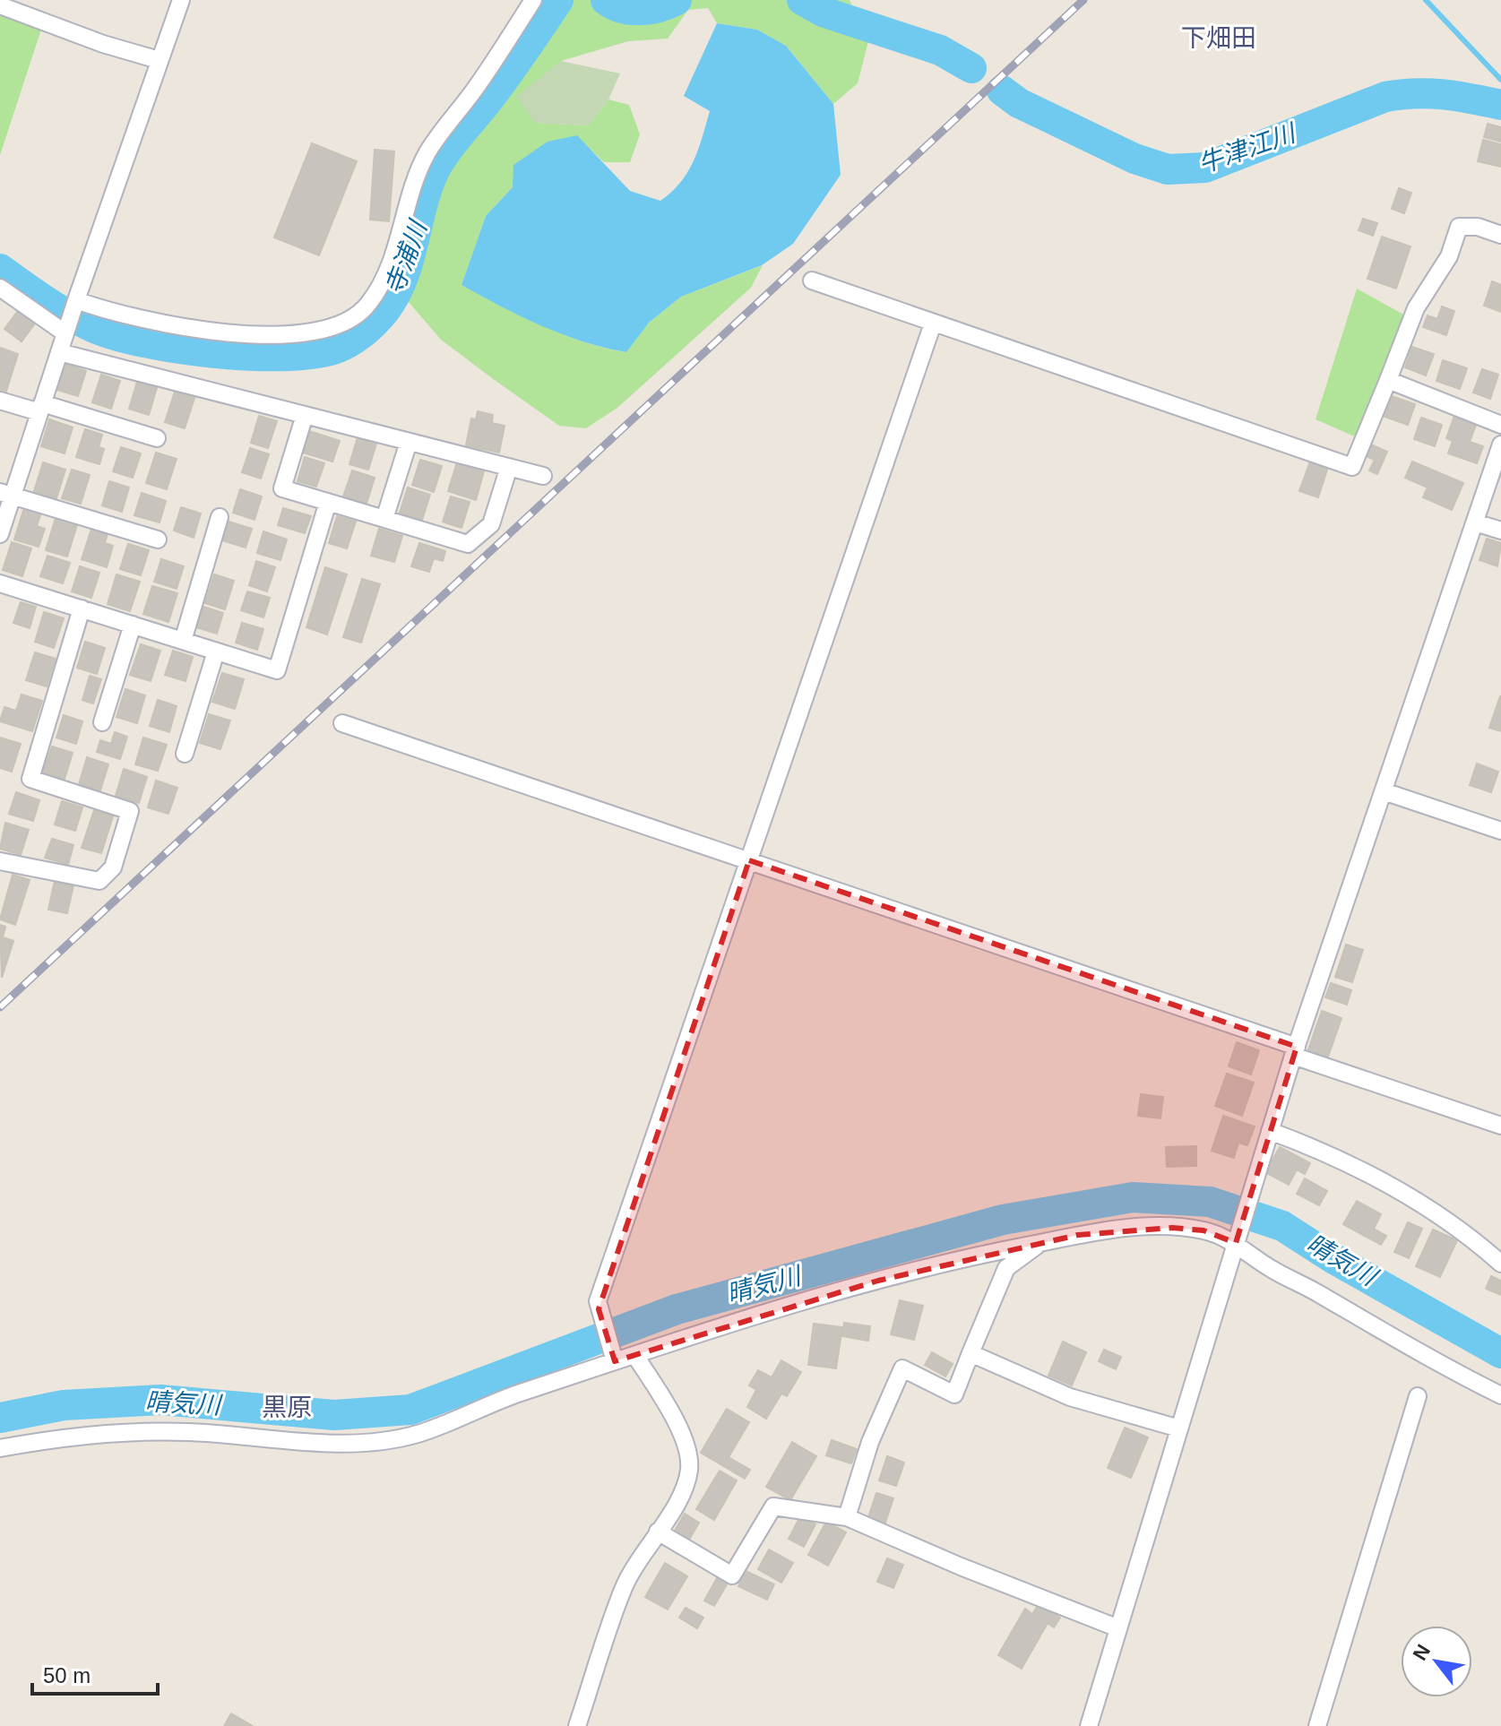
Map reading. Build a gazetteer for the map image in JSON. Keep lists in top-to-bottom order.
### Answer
{
  "districts": ["下畑田", "黒原"],
  "water": ["牛津江川", "寺浦川", "晴気川"],
  "scale_bar": "50 m",
  "north": "top left"
}
